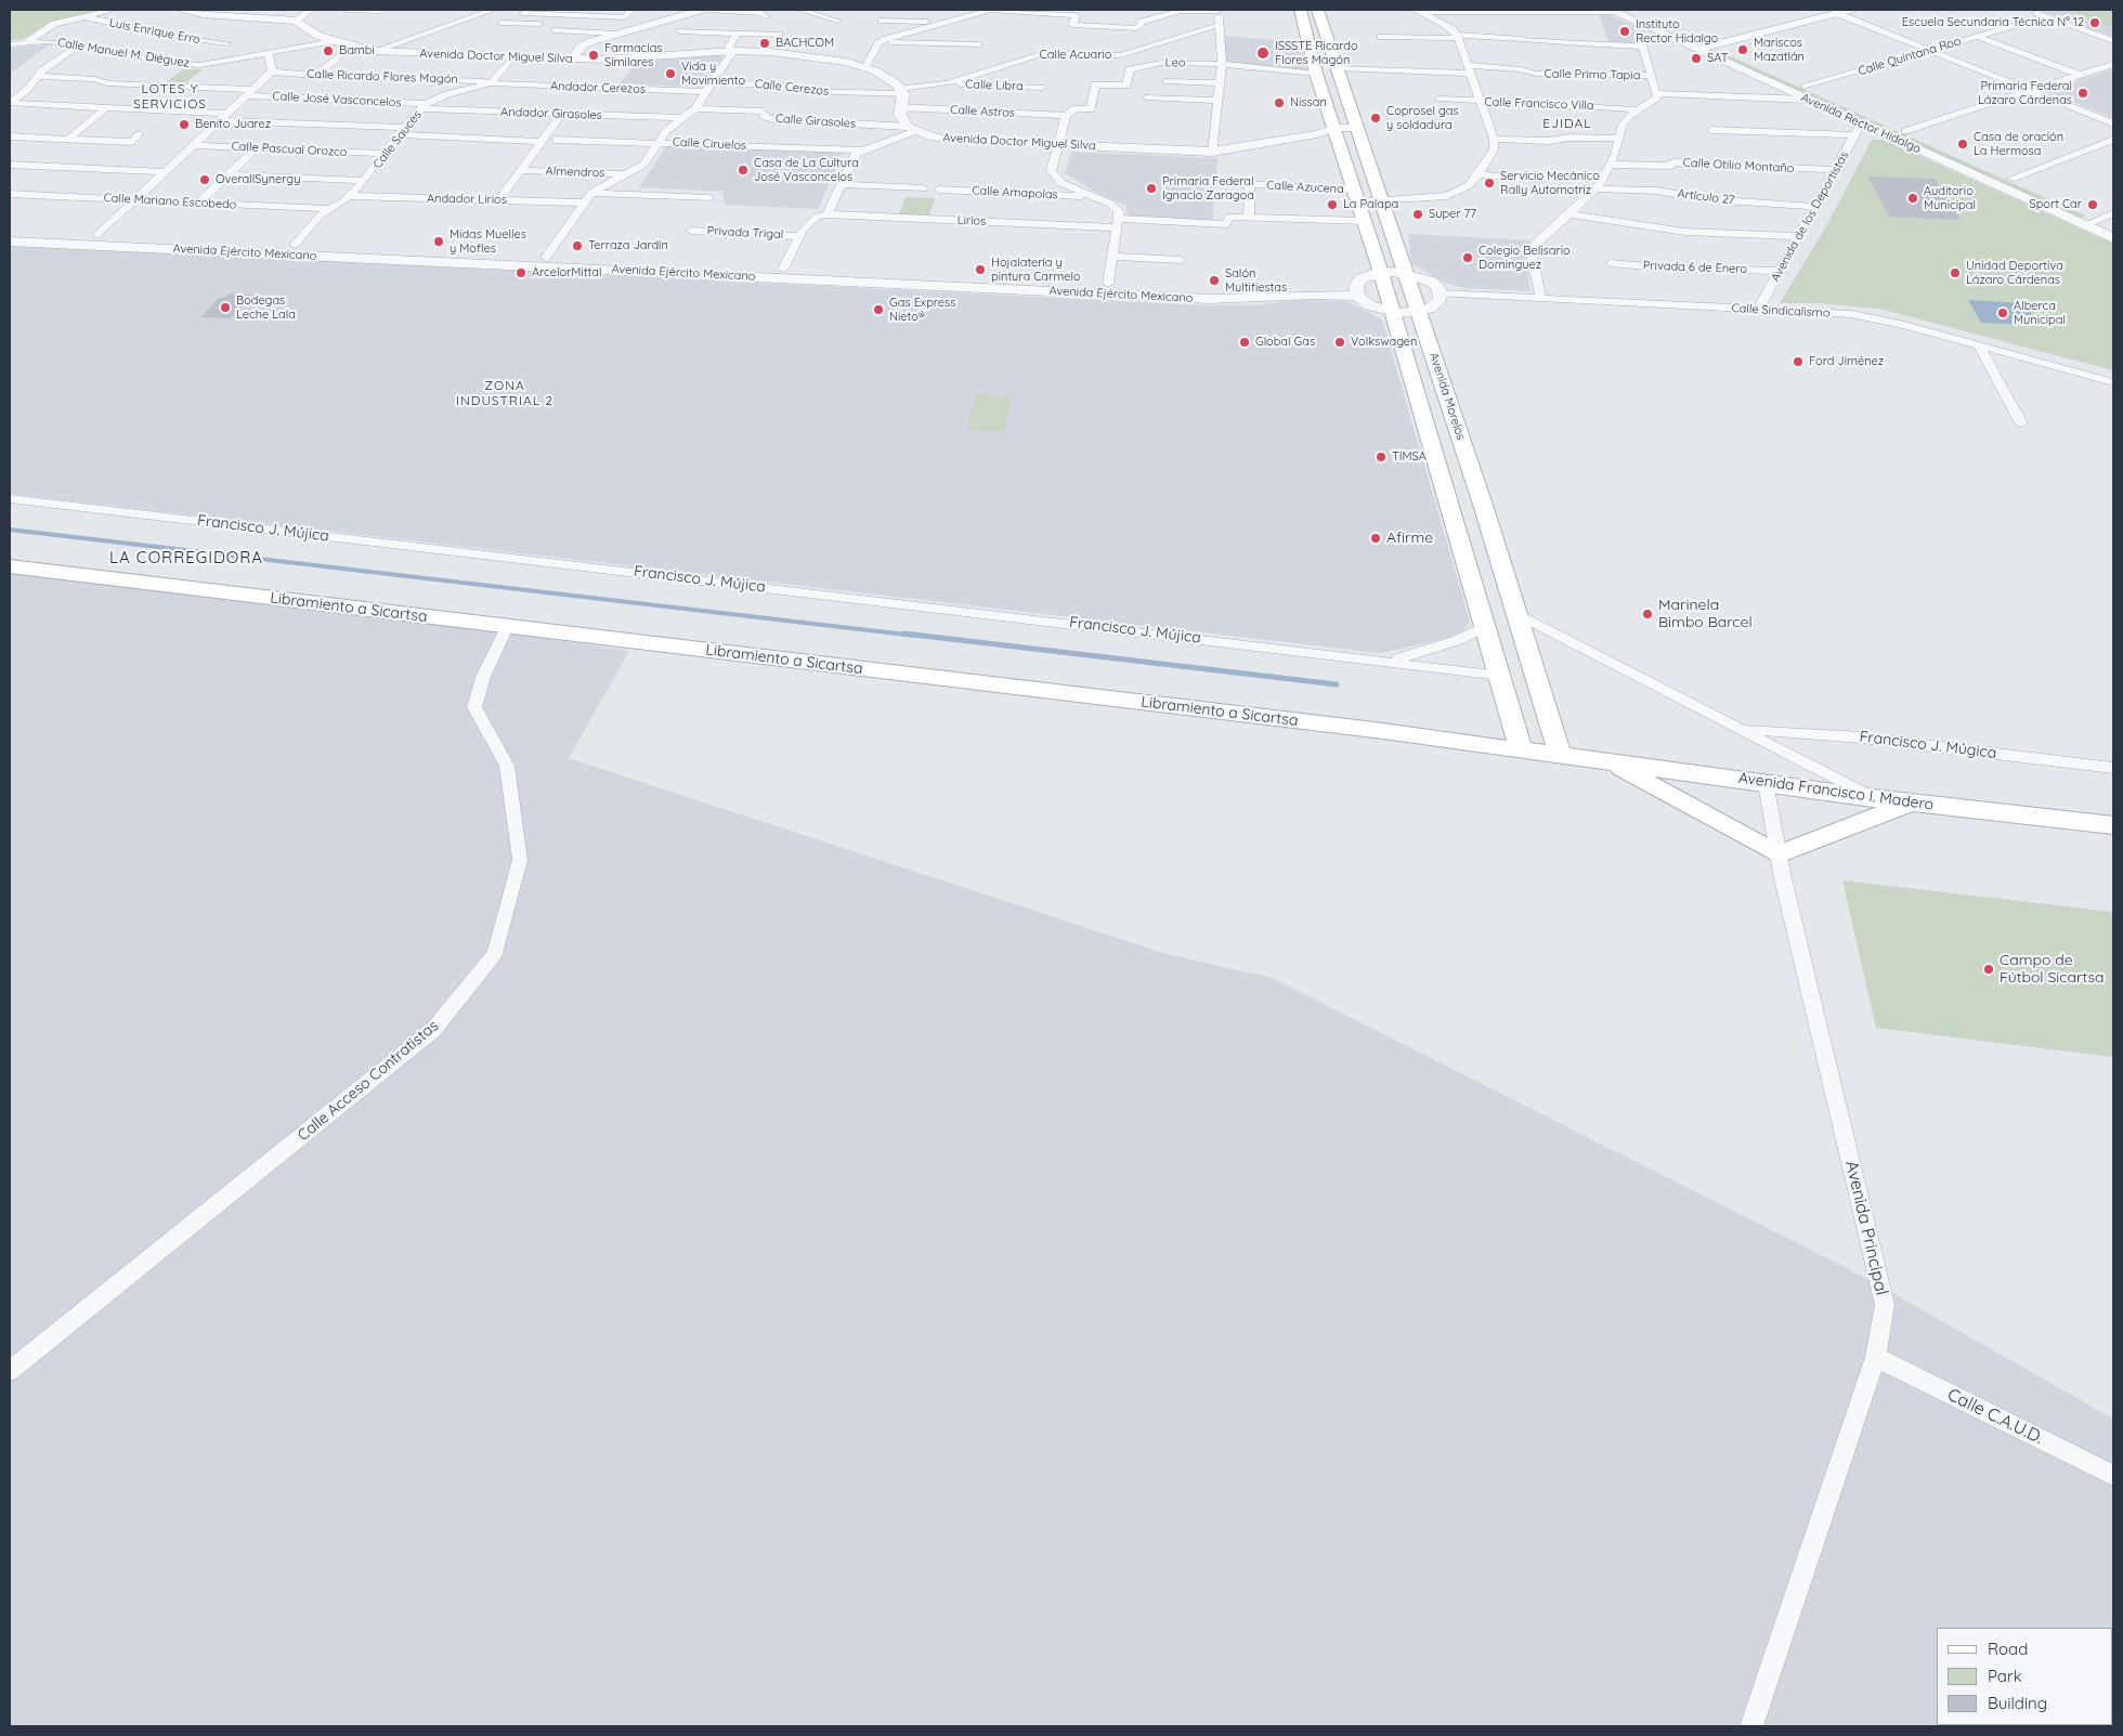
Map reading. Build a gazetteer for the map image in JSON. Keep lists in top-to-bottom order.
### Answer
{
  "streets": {
    "main road": ["Avenida Morelos", "Libramiento a Sicartsa", "Avenida Francisco I. Madero"],
    "street": [
      "Luis Enrique Erro",
      "Calle Manuel M. Diéguez",
      "Calle Acuario",
      "Avenida Doctor Miguel Silva",
      "Calle Quintana Roo",
      "Leo",
      "Calle Primo Tapia",
      "Calle Ricardo Flores Magón",
      "Calle Libra",
      "Andador Cerezos",
      "Calle Cerezos",
      "Calle José Vasconcelos",
      "Calle Francisco Villa",
      "Calle Astros",
      "Andador Girasoles",
      "Calle Girasoles",
      "Avenida Rector Hidalgo",
      "Calle Sauces",
      "Calle Ciruelos",
      "Calle Pascual Orozco",
      "Calle Otilio Montaño",
      "Almendros",
      "Calle Azucena",
      "Calle Amapolas",
      "Artículo 27",
      "Andador Lirios",
      "Calle Mariano Escobedo",
      "Avenida de los Deportistas",
      "Lirios",
      "Privada Trigal",
      "Avenida Ejército Mexicano",
      "Privada 6 de Enero",
      "Calle Sindicalismo",
      "Francisco J. Mújica",
      "Francisco J. Múgica",
      "Calle Acceso Contratistas",
      "Avenida Principal",
      "Calle C.A.U.D."
    ]
  },
  "crossings": [
    ["Calle Manuel M. Diéguez", "Avenida Doctor Miguel Silva"],
    ["Calle Acuario", "Avenida Doctor Miguel Silva"],
    ["Calle Acuario", "Calle Libra"],
    ["Calle Acuario", "Calle Cerezos"],
    ["Avenida Doctor Miguel Silva", "Calle Cerezos"],
    ["Avenida Doctor Miguel Silva", "Calle Girasoles"],
    ["Avenida Doctor Miguel Silva", "Avenida Morelos"],
    ["Calle Quintana Roo", "Calle Primo Tapia"],
    ["Calle Quintana Roo", "Avenida Rector Hidalgo"],
    ["Leo", "Calle Astros"],
    ["Leo", "Avenida Morelos"],
    ["Calle Primo Tapia", "Avenida Rector Hidalgo"],
    ["Calle Primo Tapia", "Avenida Morelos"],
    ["Calle Ricardo Flores Magón", "Andador Cerezos"],
    ["Calle Ricardo Flores Magón", "Calle Sauces"],
    ["Andador Cerezos", "Calle Sauces"],
    ["Calle José Vasconcelos", "Andador Girasoles"],
    ["Calle José Vasconcelos", "Calle Sauces"],
    ["Andador Girasoles", "Calle Sauces"],
    ["Avenida Rector Hidalgo", "Avenida de los Deportistas"],
    ["Calle Sauces", "Calle Pascual Orozco"],
    ["Calle Sauces", "Andador Lirios"],
    ["Calle Sauces", "Calle Mariano Escobedo"],
    ["Calle Sauces", "Avenida Ejército Mexicano"],
    ["Calle Otilio Montaño", "Avenida de los Deportistas"],
    ["Calle Azucena", "Avenida Morelos"],
    ["Artículo 27", "Avenida de los Deportistas"],
    ["Avenida de los Deportistas", "Privada 6 de Enero"],
    ["Avenida de los Deportistas", "Calle Sindicalismo"],
    ["Lirios", "Avenida Morelos"],
    ["Avenida Morelos", "Francisco J. Mújica"],
    ["Avenida Morelos", "Libramiento a Sicartsa"],
    ["Avenida Morelos", "Avenida Francisco I. Madero"],
    ["Libramiento a Sicartsa", "Avenida Francisco I. Madero"],
    ["Libramiento a Sicartsa", "Calle Acceso Contratistas"],
    ["Avenida Francisco I. Madero", "Avenida Principal"],
    ["Avenida Principal", "Calle C.A.U.D."]
  ],
  "districts": [
    "LOTES Y SERVICIOS",
    "EJIDAL",
    "ZONA INDUSTRIAL 2",
    "LA CORREGIDORA"
  ],
  "places": [
    "Escuela Secundaria Técnica N° 12",
    "Instituto Rector Hidalgo",
    "BACHCOM",
    "Mariscos Mazatlán",
    "Bambi",
    "ISSSTE Ricardo Flores Magón",
    "Farmacias Similares",
    "SAT",
    "Vida y Movimiento",
    "Primaria Federal Lázaro Cárdenas",
    "Nissan",
    "Coprosel gas y soldadura",
    "Benito Juarez",
    "Casa de oración La Hermosa",
    "Casa de La Cultura José Vasconcelos",
    "OverallSynergy",
    "Servicio Mecánico Rally Automotriz",
    "Primaria Federal Ignacio Zaragoa",
    "Auditorio Municipal",
    "La Palapa",
    "Sport Car",
    "Super 77",
    "Midas Muelles y Mofles",
    "Terraza Jardín",
    "Colegio Belisario Dominguez",
    "Hojalatería y pintura Carmelo",
    "ArcelorMittal",
    "Unidad Deportiva Lázaro Cárdenas",
    "Salón Multifiestas",
    "Bodegas Leche Lala",
    "Gas Express Nieto®",
    "Alberca Municipal",
    "Global Gas",
    "Volkswagen",
    "Ford Jiménez",
    "TIMSA",
    "Afirme",
    "Marinela Bimbo Barcel",
    "Campo de Fútbol Sicartsa"
  ],
  "legend": ["Road", "Park", "Building"]
}
